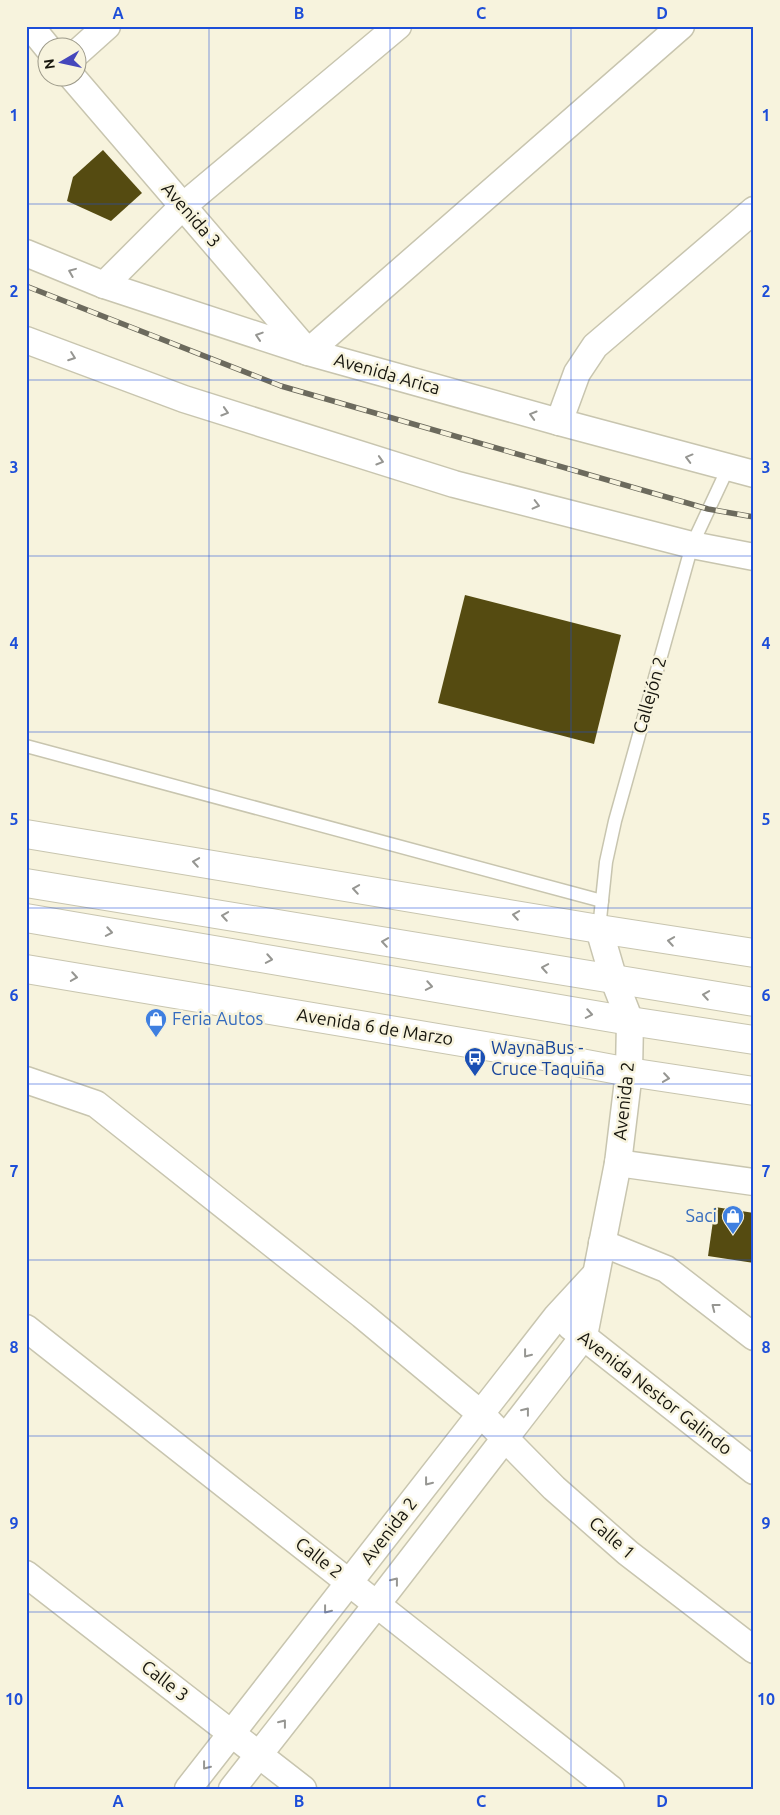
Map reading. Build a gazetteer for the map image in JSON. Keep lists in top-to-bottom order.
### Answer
{
  "streets": {
    "main road": ["Avenida 6 de Marzo"],
    "street": [
      "Avenida 3",
      "Avenida Arica",
      "Avenida 2",
      "Avenida Nestor Galindo",
      "Calle 1",
      "Calle 2",
      "Calle 3"
    ],
    "lane": ["Callejón 2"]
  },
  "crossings": [
    ["Avenida 3", "Avenida Arica"],
    ["Avenida Arica", "Callejón 2"],
    ["Callejón 2", "Avenida 2"],
    ["Avenida 6 de Marzo", "Avenida 2"],
    ["Avenida 2", "Avenida Nestor Galindo"],
    ["Avenida 2", "Calle 1"],
    ["Avenida 2", "Calle 2"],
    ["Avenida 2", "Calle 3"]
  ],
  "places": {
    "shop": ["Feria Autos", "Saci"],
    "bus stop": ["WaynaBus - Cruce Taquiña"]
  },
  "north": "left",
  "grid": {
    "columns": [
      "A",
      "B",
      "C",
      "D"
    ],
    "rows": [
      "1",
      "2",
      "3",
      "4",
      "5",
      "6",
      "7",
      "8",
      "9",
      "10"
    ]
  }
}
